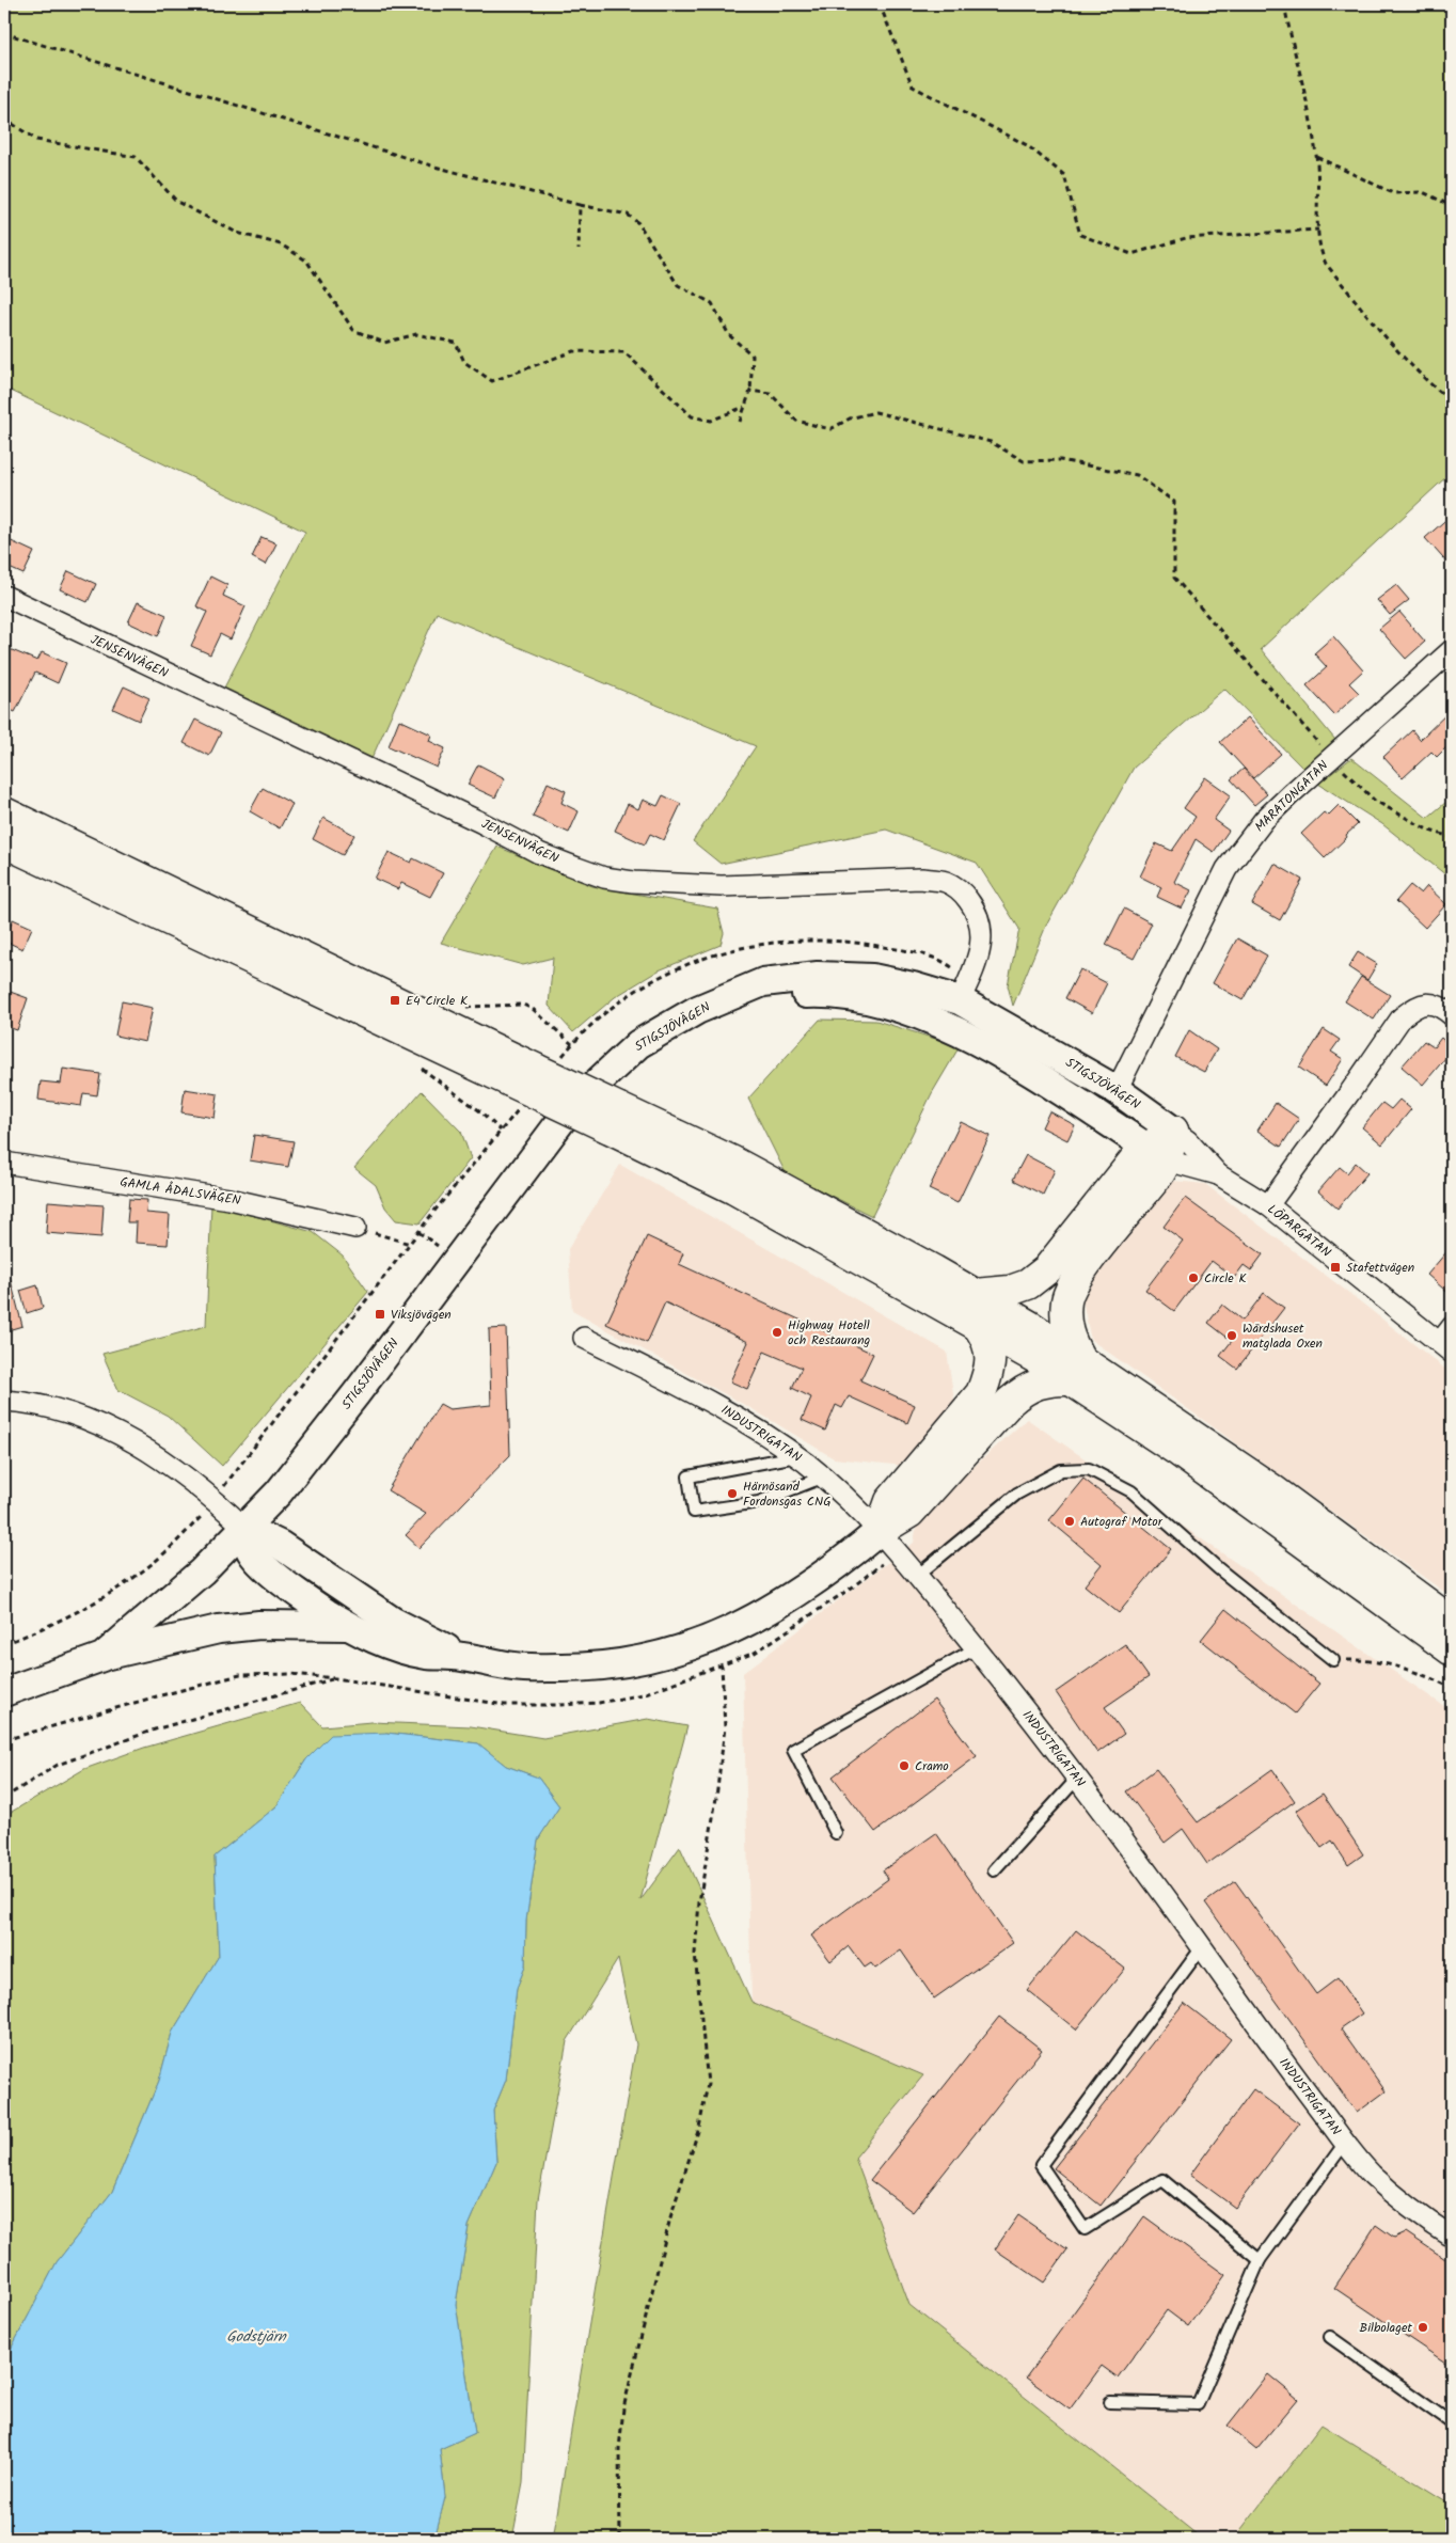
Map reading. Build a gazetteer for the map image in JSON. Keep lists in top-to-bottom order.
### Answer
{
  "streets": {
    "main road": ["STIGSJÖVÄGEN"],
    "street": [
      "JENSENVÄGEN",
      "MARATONGATAN",
      "GAMLA ÅDALSVÄGEN",
      "LÖPARGATAN",
      "INDUSTRIGATAN"
    ]
  },
  "crossings": [
    ["JENSENVÄGEN", "STIGSJÖVÄGEN"],
    ["MARATONGATAN", "STIGSJÖVÄGEN"],
    ["STIGSJÖVÄGEN", "LÖPARGATAN"]
  ],
  "water": ["Godstjärn"],
  "places": {
    "transit": ["E4 Circle K", "Stafettvägen", "Viksjövägen"],
    "other": [
      "Circle K",
      "Highway Hotell och Restaurang",
      "Wärdshuset matglada Oxen",
      "Härnösand Fordonsgas CNG",
      "Autograf Motor",
      "Cramo",
      "Bilbolaget"
    ]
  }
}
